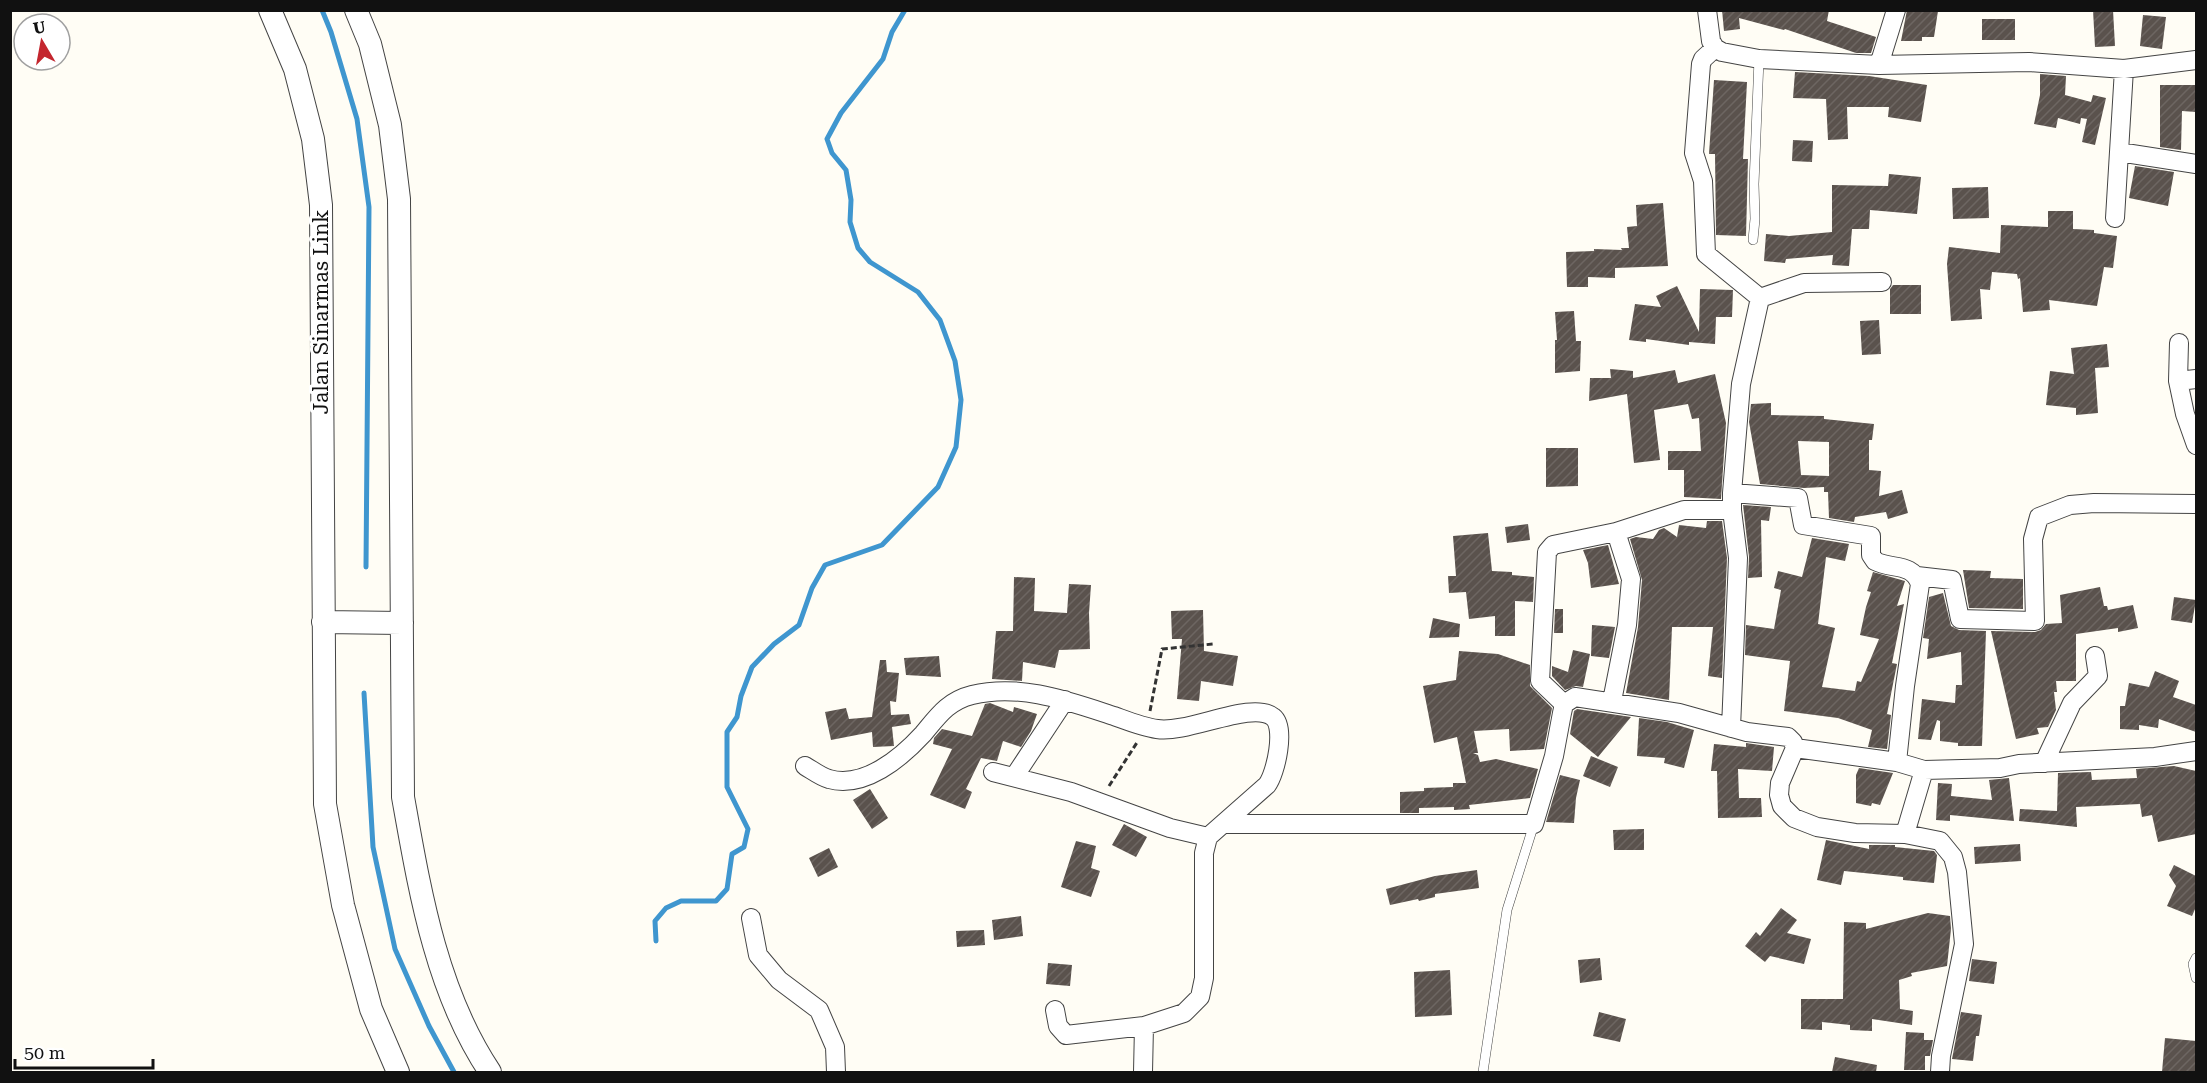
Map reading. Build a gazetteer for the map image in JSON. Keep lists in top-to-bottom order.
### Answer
{
  "streets": {
    "street": ["Jalan Sinarmas Link"]
  },
  "scale_bar": "50 m",
  "north": "top"
}
